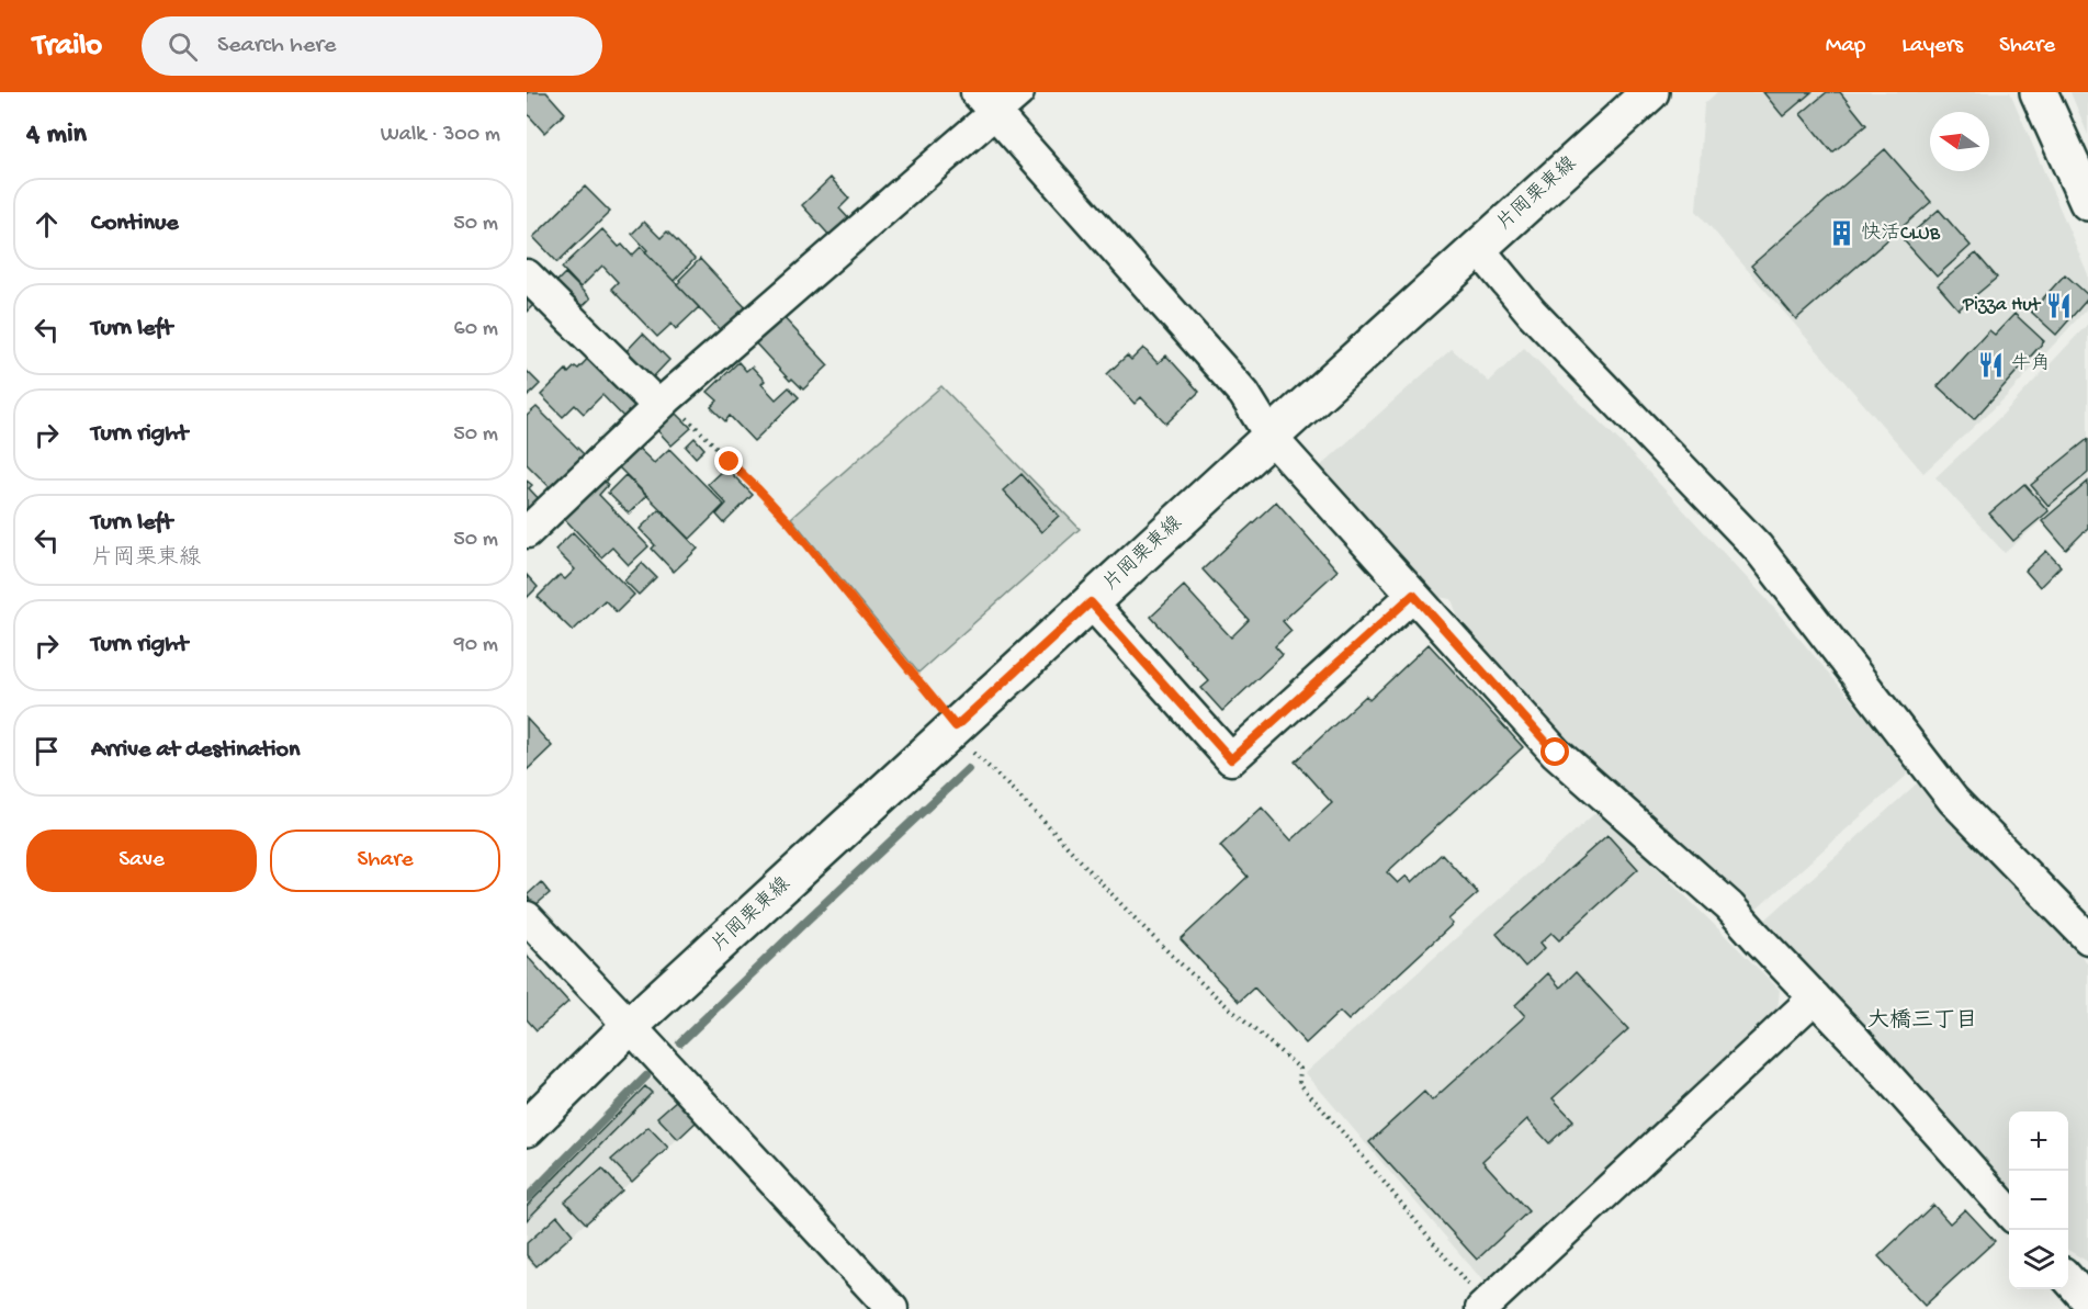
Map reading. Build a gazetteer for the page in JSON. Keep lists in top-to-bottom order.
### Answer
{
  "streets": {
    "main road": ["片岡栗東線"]
  },
  "districts": ["大橋三丁目"],
  "places": {
    "building": ["快活CLUB"],
    "restaurant": ["Pizza Hut", "牛角"]
  },
  "north": "left",
  "page": {
    "header": "Trailo",
    "search": "Search here",
    "nav": ["Map", "Layers", "Share"],
    "heading": ["4 min", "Walk · 300 m"],
    "list": [
      ["Continue", "50 m"],
      ["Turn left", "60 m"],
      ["Turn right", "50 m"],
      ["Turn left", "片岡栗東線", "50 m"],
      ["Turn right", "90 m"],
      "Arrive at destination"
    ],
    "buttons": ["Save", "Share"],
    "map_buttons": ["+", "−"]
  }
}
